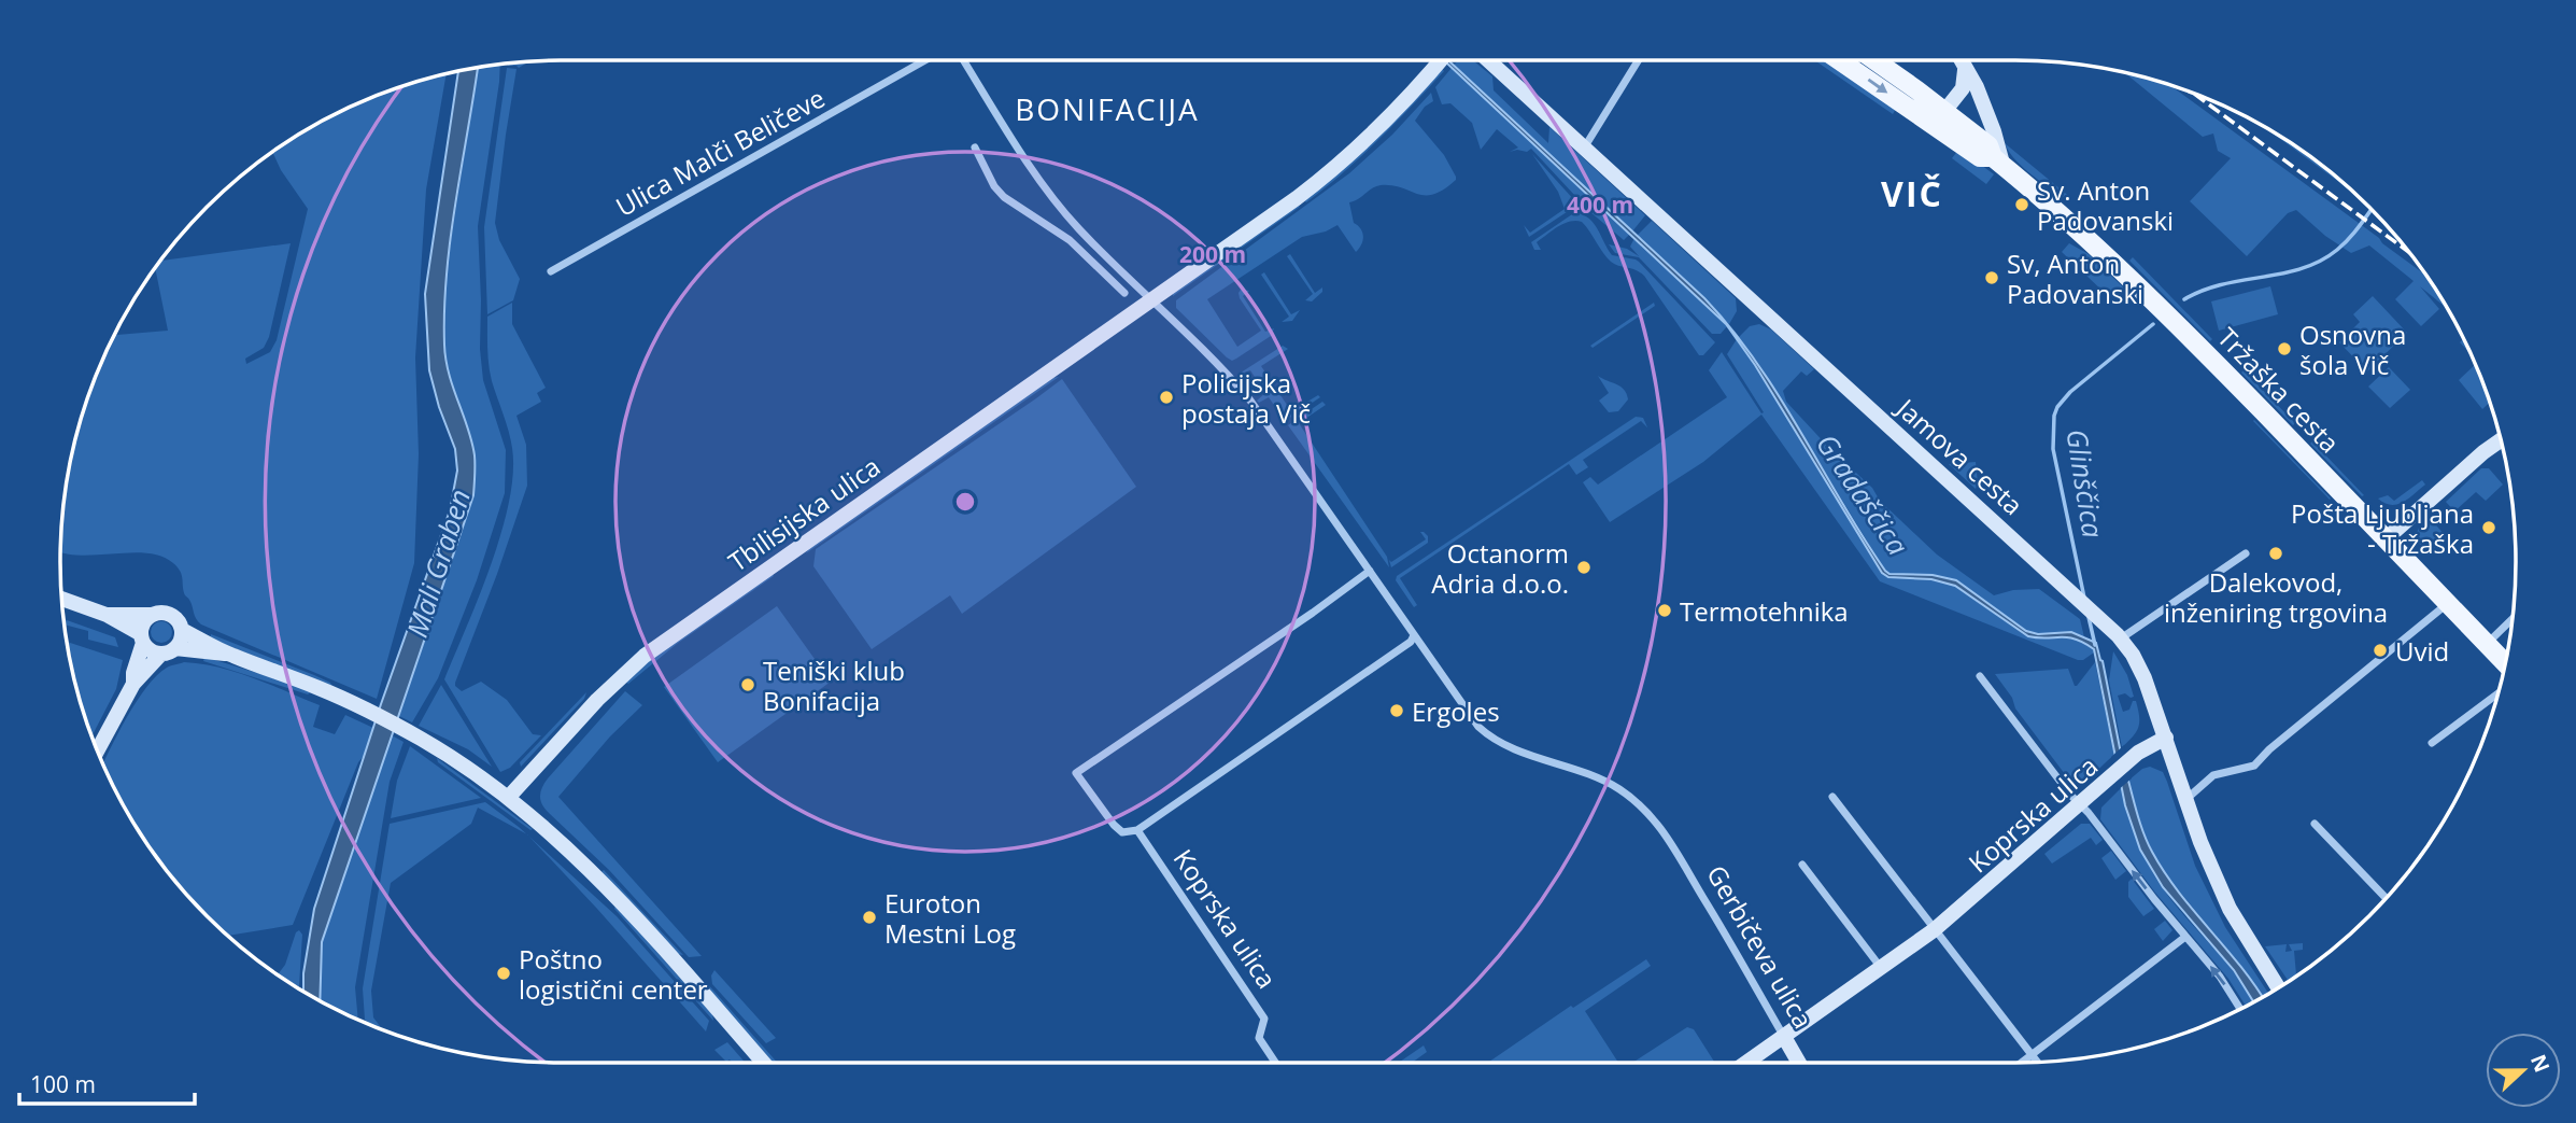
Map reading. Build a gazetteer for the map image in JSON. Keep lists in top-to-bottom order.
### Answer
{
  "streets": {
    "main road": ["Tržaška cesta"],
    "street": [
      "Ulica Malči Beličeve",
      "Jamova cesta",
      "Tbilisijska ulica",
      "Koprska ulica",
      "Gerbičeva ulica"
    ]
  },
  "crossings": [
    ["Jamova cesta", "Koprska ulica"],
    ["Koprska ulica", "Gerbičeva ulica"]
  ],
  "districts": ["BONIFACIJA", "VIČ"],
  "water": ["Glinščica", "Gradaščica", "Mali Graben"],
  "places": [
    "Sv. Anton Padovanski",
    "Sv, Anton Padovanski",
    "Osnovna šola Vič",
    "Policijska postaja Vič",
    "Pošta Ljubljana - Tržaška",
    "Dalekovod, inženiring trgovina",
    "Octanorm Adria d.o.o.",
    "Termotehnika",
    "Uvid",
    "Teniški klub Bonifacija",
    "Ergoles",
    "Euroton Mestni Log",
    "Poštno logistični center"
  ],
  "scale_bar": "100 m",
  "north": "right",
  "rings": ["400 m", "200 m"]
}
